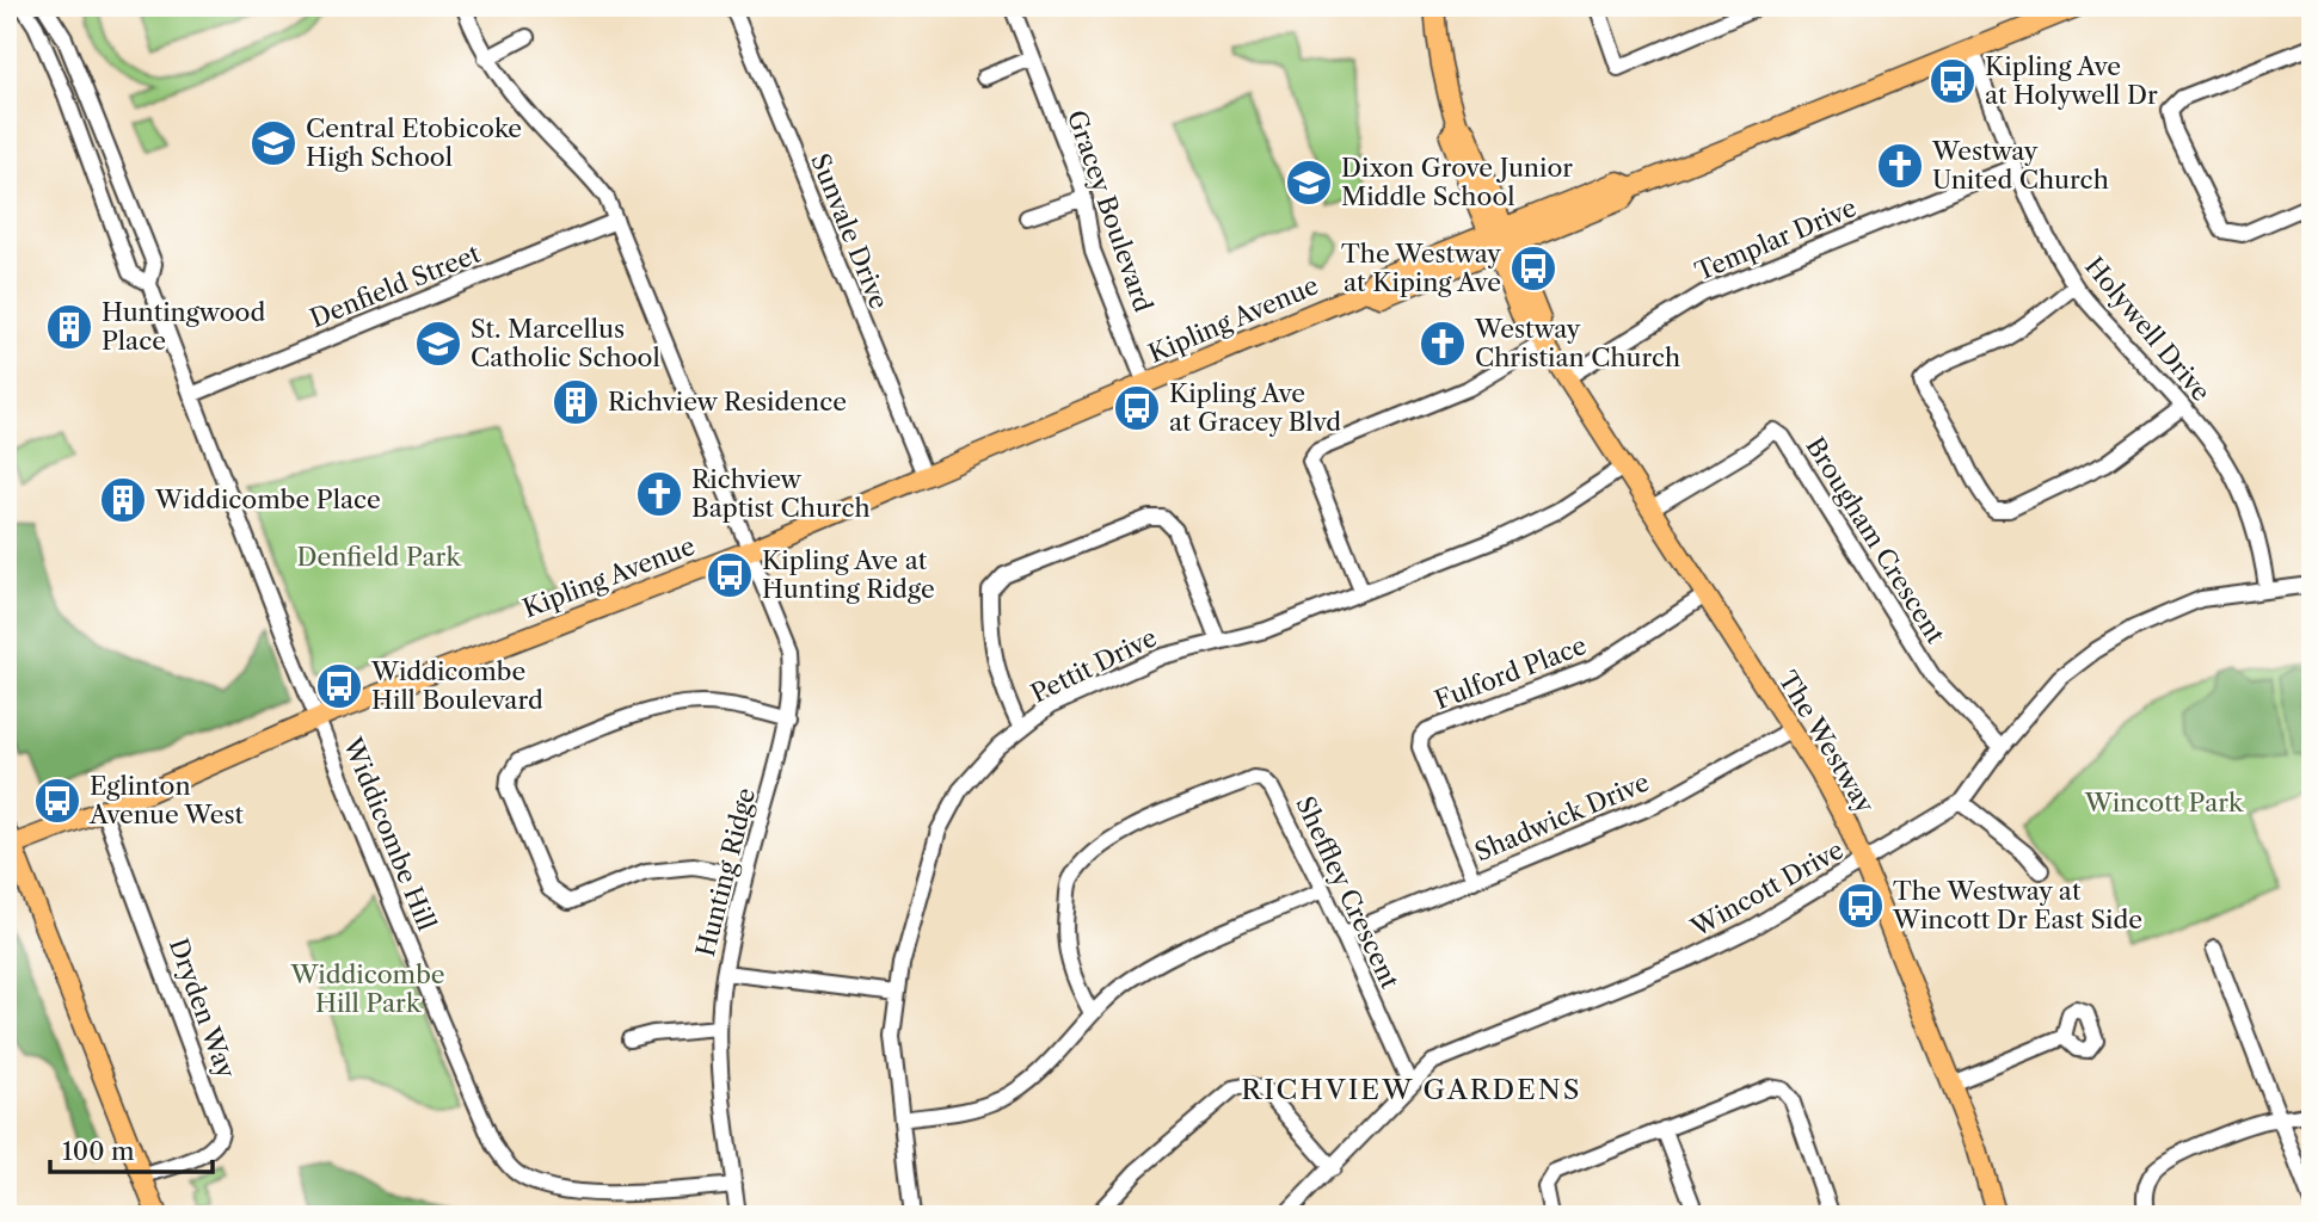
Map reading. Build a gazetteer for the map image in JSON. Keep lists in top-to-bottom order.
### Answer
{
  "streets": {
    "main road": ["Kipling Avenue", "The Westway"],
    "street": [
      "Gracey Boulevard",
      "Sunvale Drive",
      "Templar Drive",
      "Denfield Street",
      "Holywell Drive",
      "Brougham Crescent",
      "Pettit Drive",
      "Fulford Place",
      "Shadwick Drive",
      "Widdicombe Hill",
      "Hunting Ridge",
      "Wincott Drive",
      "Sheffley Crescent",
      "Dryden Way"
    ]
  },
  "crossings": [
    ["Gracey Boulevard", "Kipling Avenue"],
    ["Sunvale Drive", "Kipling Avenue"],
    ["Templar Drive", "Holywell Drive"],
    ["Templar Drive", "The Westway"],
    ["Denfield Street", "Hunting Ridge"],
    ["Kipling Avenue", "Holywell Drive"],
    ["Kipling Avenue", "The Westway"],
    ["Kipling Avenue", "Widdicombe Hill"],
    ["Kipling Avenue", "Hunting Ridge"],
    ["Kipling Avenue", "Dryden Way"],
    ["Holywell Drive", "Wincott Drive"],
    ["Brougham Crescent", "The Westway"],
    ["Brougham Crescent", "Wincott Drive"],
    ["Pettit Drive", "The Westway"],
    ["Fulford Place", "The Westway"],
    ["Fulford Place", "Shadwick Drive"],
    ["The Westway", "Shadwick Drive"],
    ["The Westway", "Wincott Drive"],
    ["Shadwick Drive", "Sheffley Crescent"],
    ["Widdicombe Hill", "Hunting Ridge"],
    ["Wincott Drive", "Sheffley Crescent"]
  ],
  "districts": ["RICHVIEW GARDENS"],
  "parks": ["Denfield Park", "Wincott Park", "Widdicombe Hill Park"],
  "places": {
    "bus stop": [
      "Kipling Ave at Holywell Dr",
      "The Westway at Kiping Ave",
      "Kipling Ave at Gracey Blvd",
      "Kipling Ave at Hunting Ridge",
      "Widdicombe Hill Boulevard",
      "Eglinton Avenue West",
      "The Westway at Wincott Dr East Side"
    ],
    "school or university": ["Central Etobicoke High School", "Dixon Grove Junior Middle School", "St. Marcellus Catholic School"],
    "church": ["Westway United Church", "Westway Christian Church", "Richview Baptist Church"],
    "building": ["Huntingwood Place", "Richview Residence", "Widdicombe Place"]
  },
  "scale_bar": "100 m"
}
